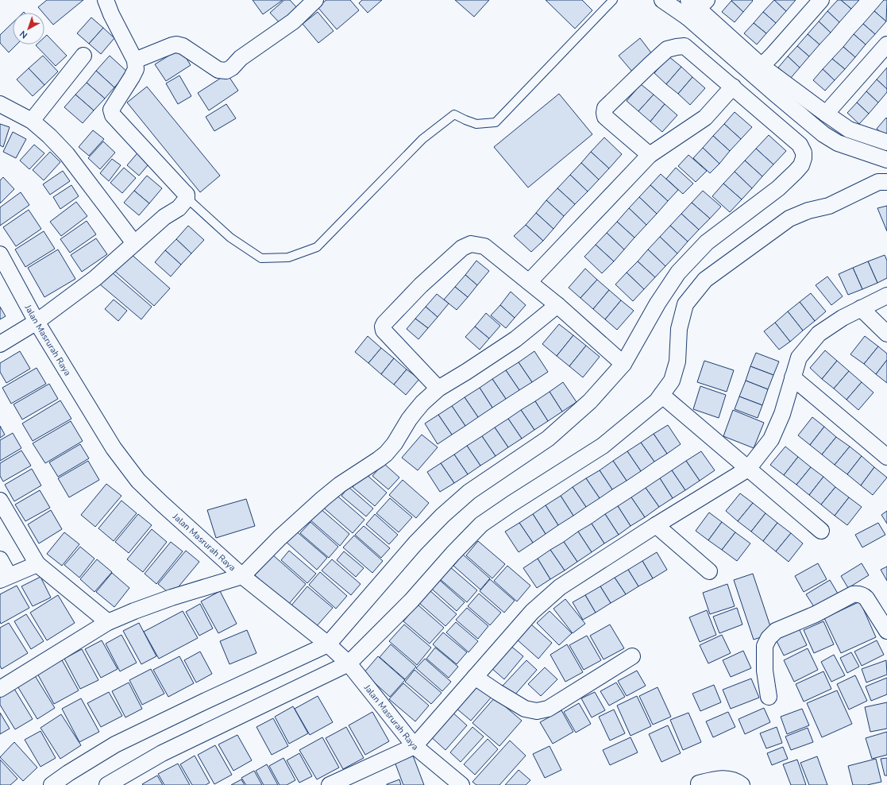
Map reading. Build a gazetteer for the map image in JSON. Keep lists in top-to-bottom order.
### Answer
{
  "streets": {
    "street": ["Jalan Masrurah Raya"]
  },
  "north": "bottom left"
}
